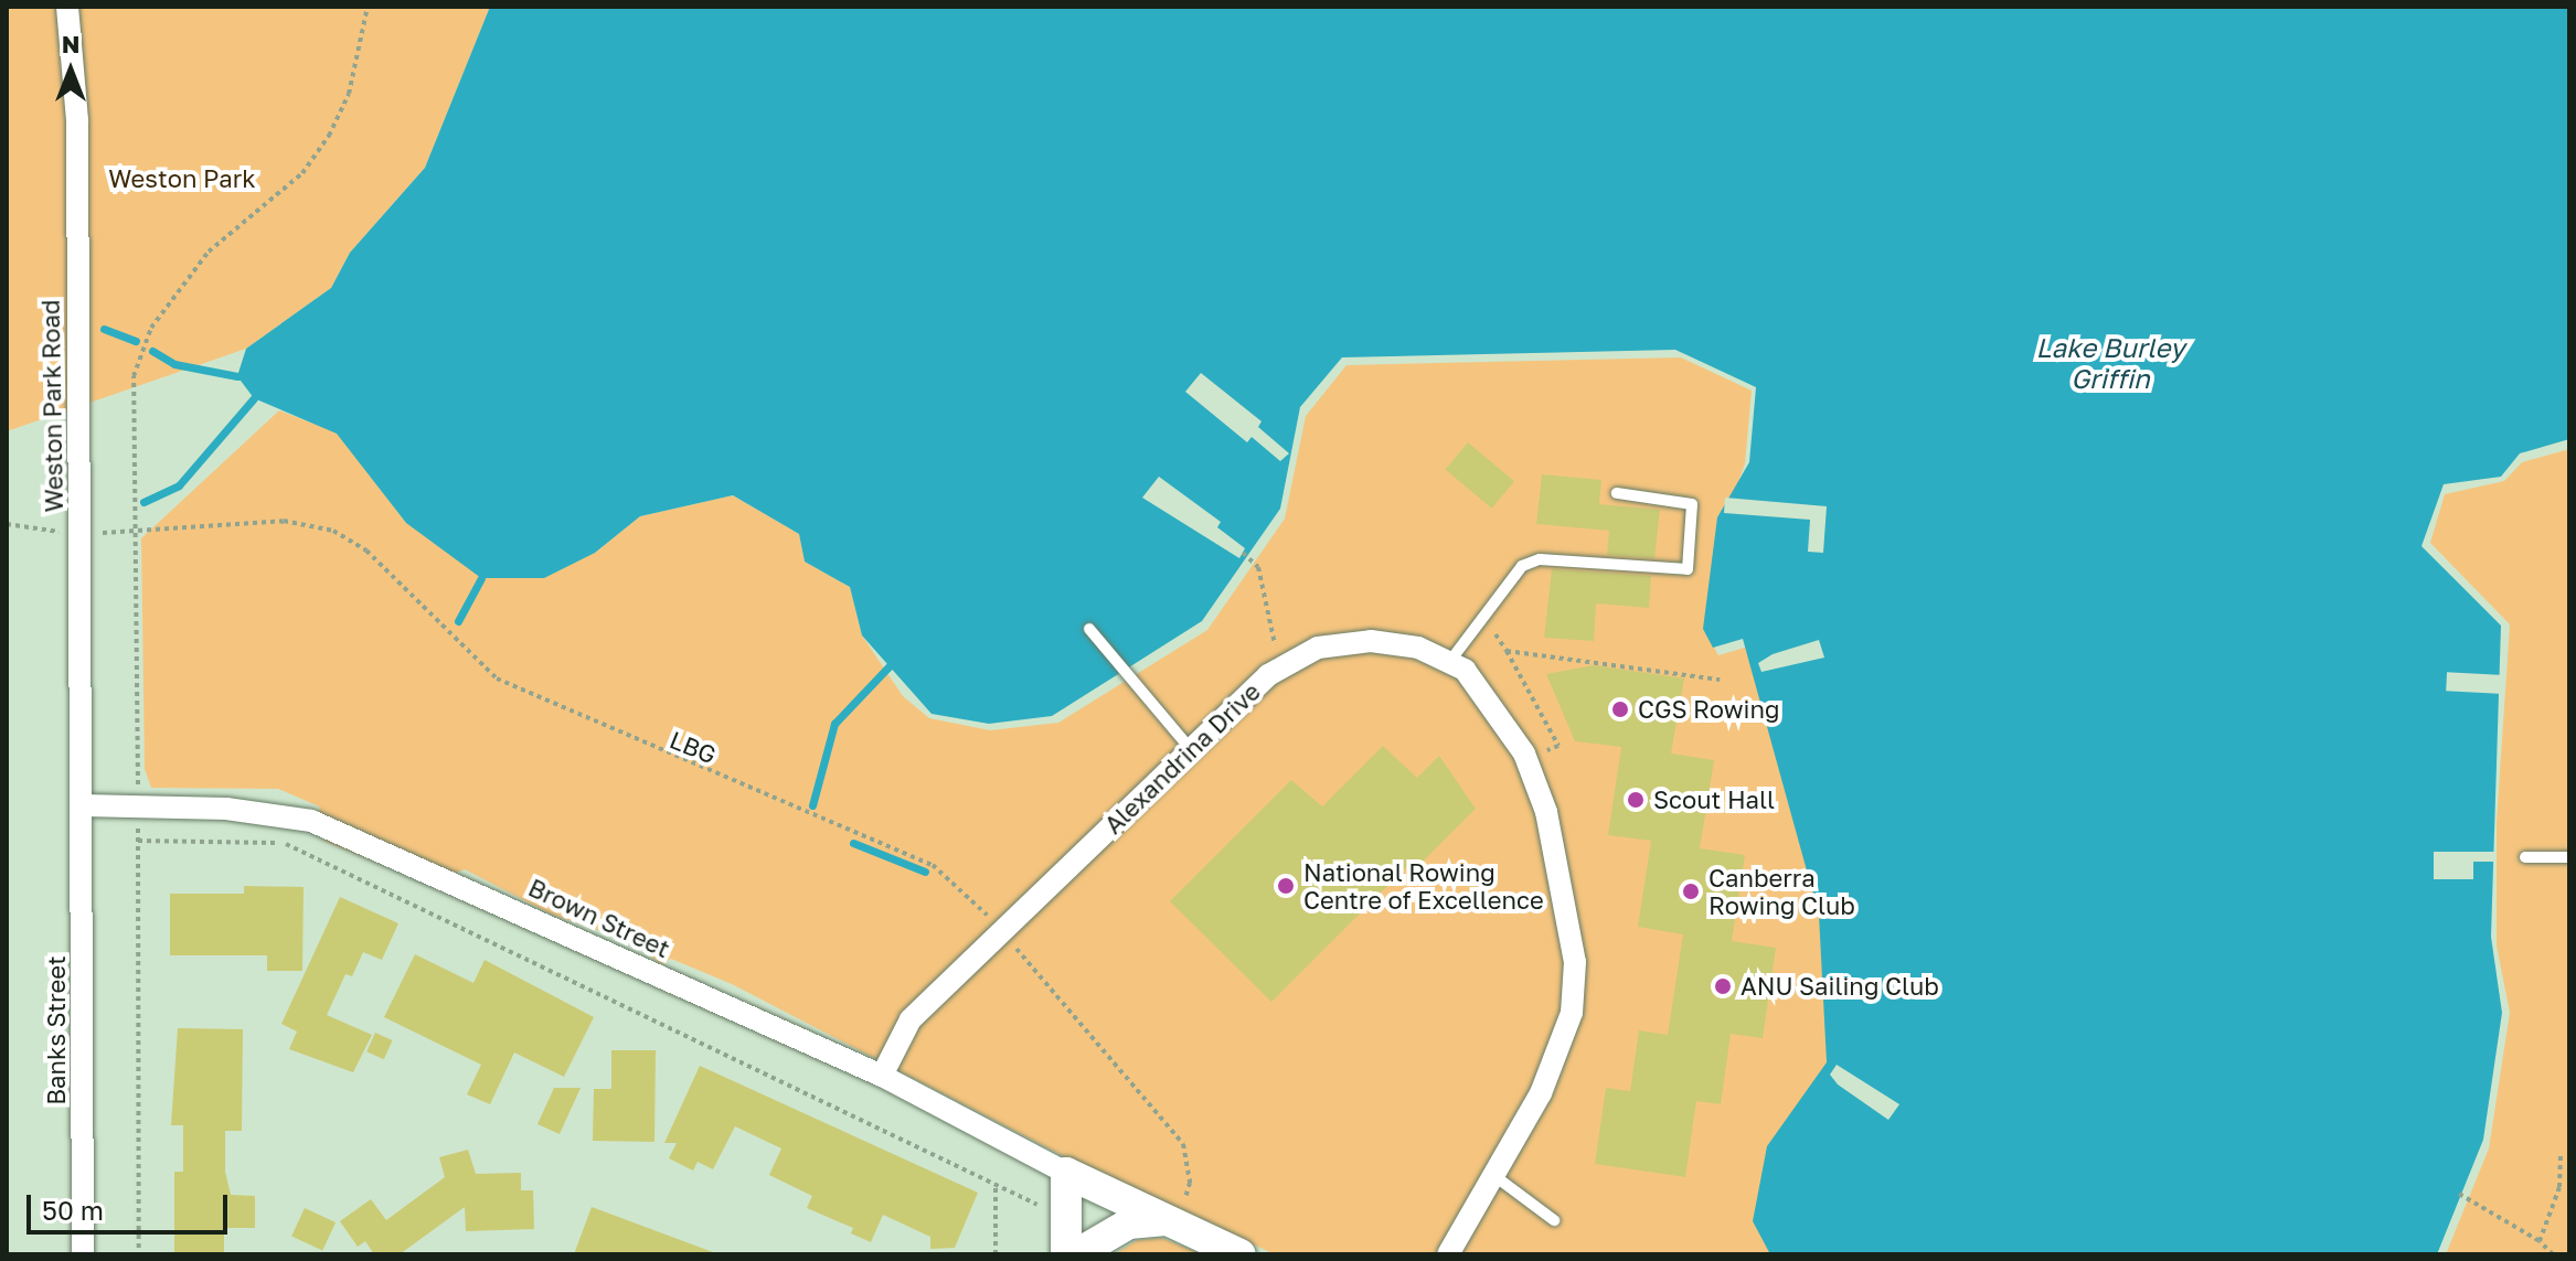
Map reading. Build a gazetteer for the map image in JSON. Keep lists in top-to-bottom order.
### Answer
{
  "streets": {
    "street": [
      "Weston Park Road",
      "Alexandrina Drive",
      "Brown Street",
      "Banks Street"
    ],
    "path": ["LBG"]
  },
  "crossings": [
    ["Weston Park Road", "LBG"],
    ["Weston Park Road", "Brown Street"],
    ["Weston Park Road", "Banks Street"],
    ["LBG", "Alexandrina Drive"],
    ["Alexandrina Drive", "Brown Street"],
    ["Brown Street", "Banks Street"]
  ],
  "water": ["Lake Burley Griffin"],
  "parks": ["Weston Park"],
  "places": [
    "CGS Rowing",
    "Scout Hall",
    "National Rowing Centre of Excellence",
    "Canberra Rowing Club",
    "ANU Sailing Club"
  ],
  "scale_bar": "50 m",
  "north": "top"
}
